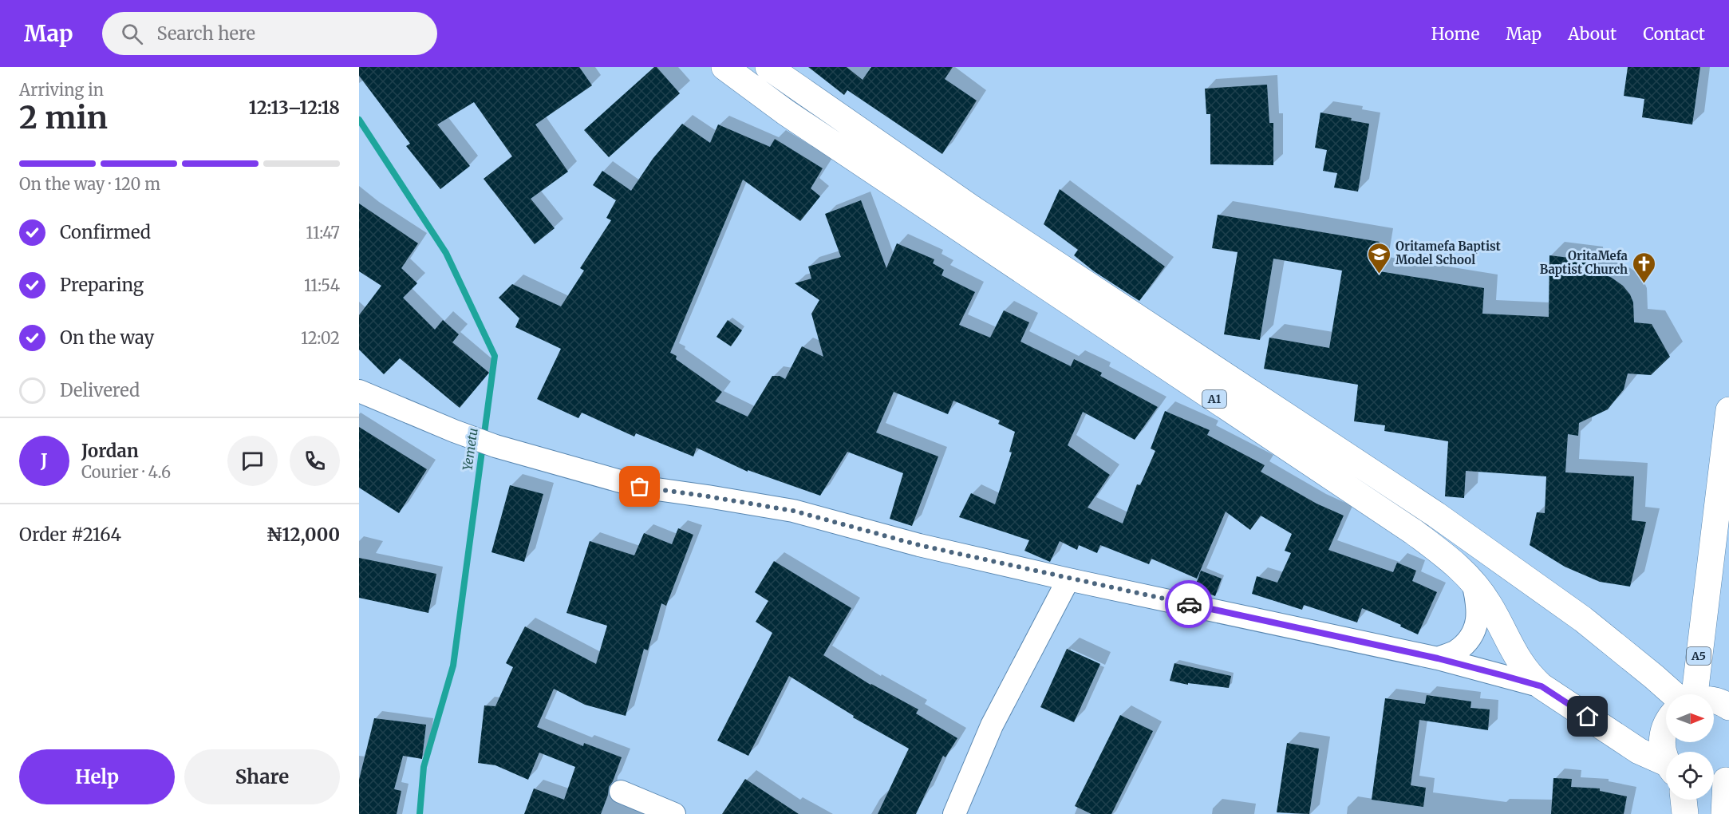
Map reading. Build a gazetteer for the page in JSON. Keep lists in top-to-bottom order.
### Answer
{
  "streets": {
    "highway": ["A1", "A5"]
  },
  "water": ["Yemetu"],
  "places": {
    "school or university": ["Oritamefa Baptist Model School"],
    "church": ["OritaMefa Baptist Church"]
  },
  "north": "right",
  "page": {
    "header": "Map",
    "search": "Search here",
    "nav": [
      "Home",
      "Map",
      "About",
      "Contact"
    ],
    "heading": ["2 min", "Arriving in", "12:13–12:18"],
    "panel": [
      "Jordan",
      "Courier · 4.6",
      "Order #2164",
      "₦12,000"
    ],
    "bar": "On the way · 120 m",
    "list": [
      ["Confirmed", "11:47"],
      ["Preparing", "11:54"],
      ["On the way", "12:02"],
      "Delivered"
    ],
    "round": "J",
    "buttons": ["Help", "Share"]
  }
}
